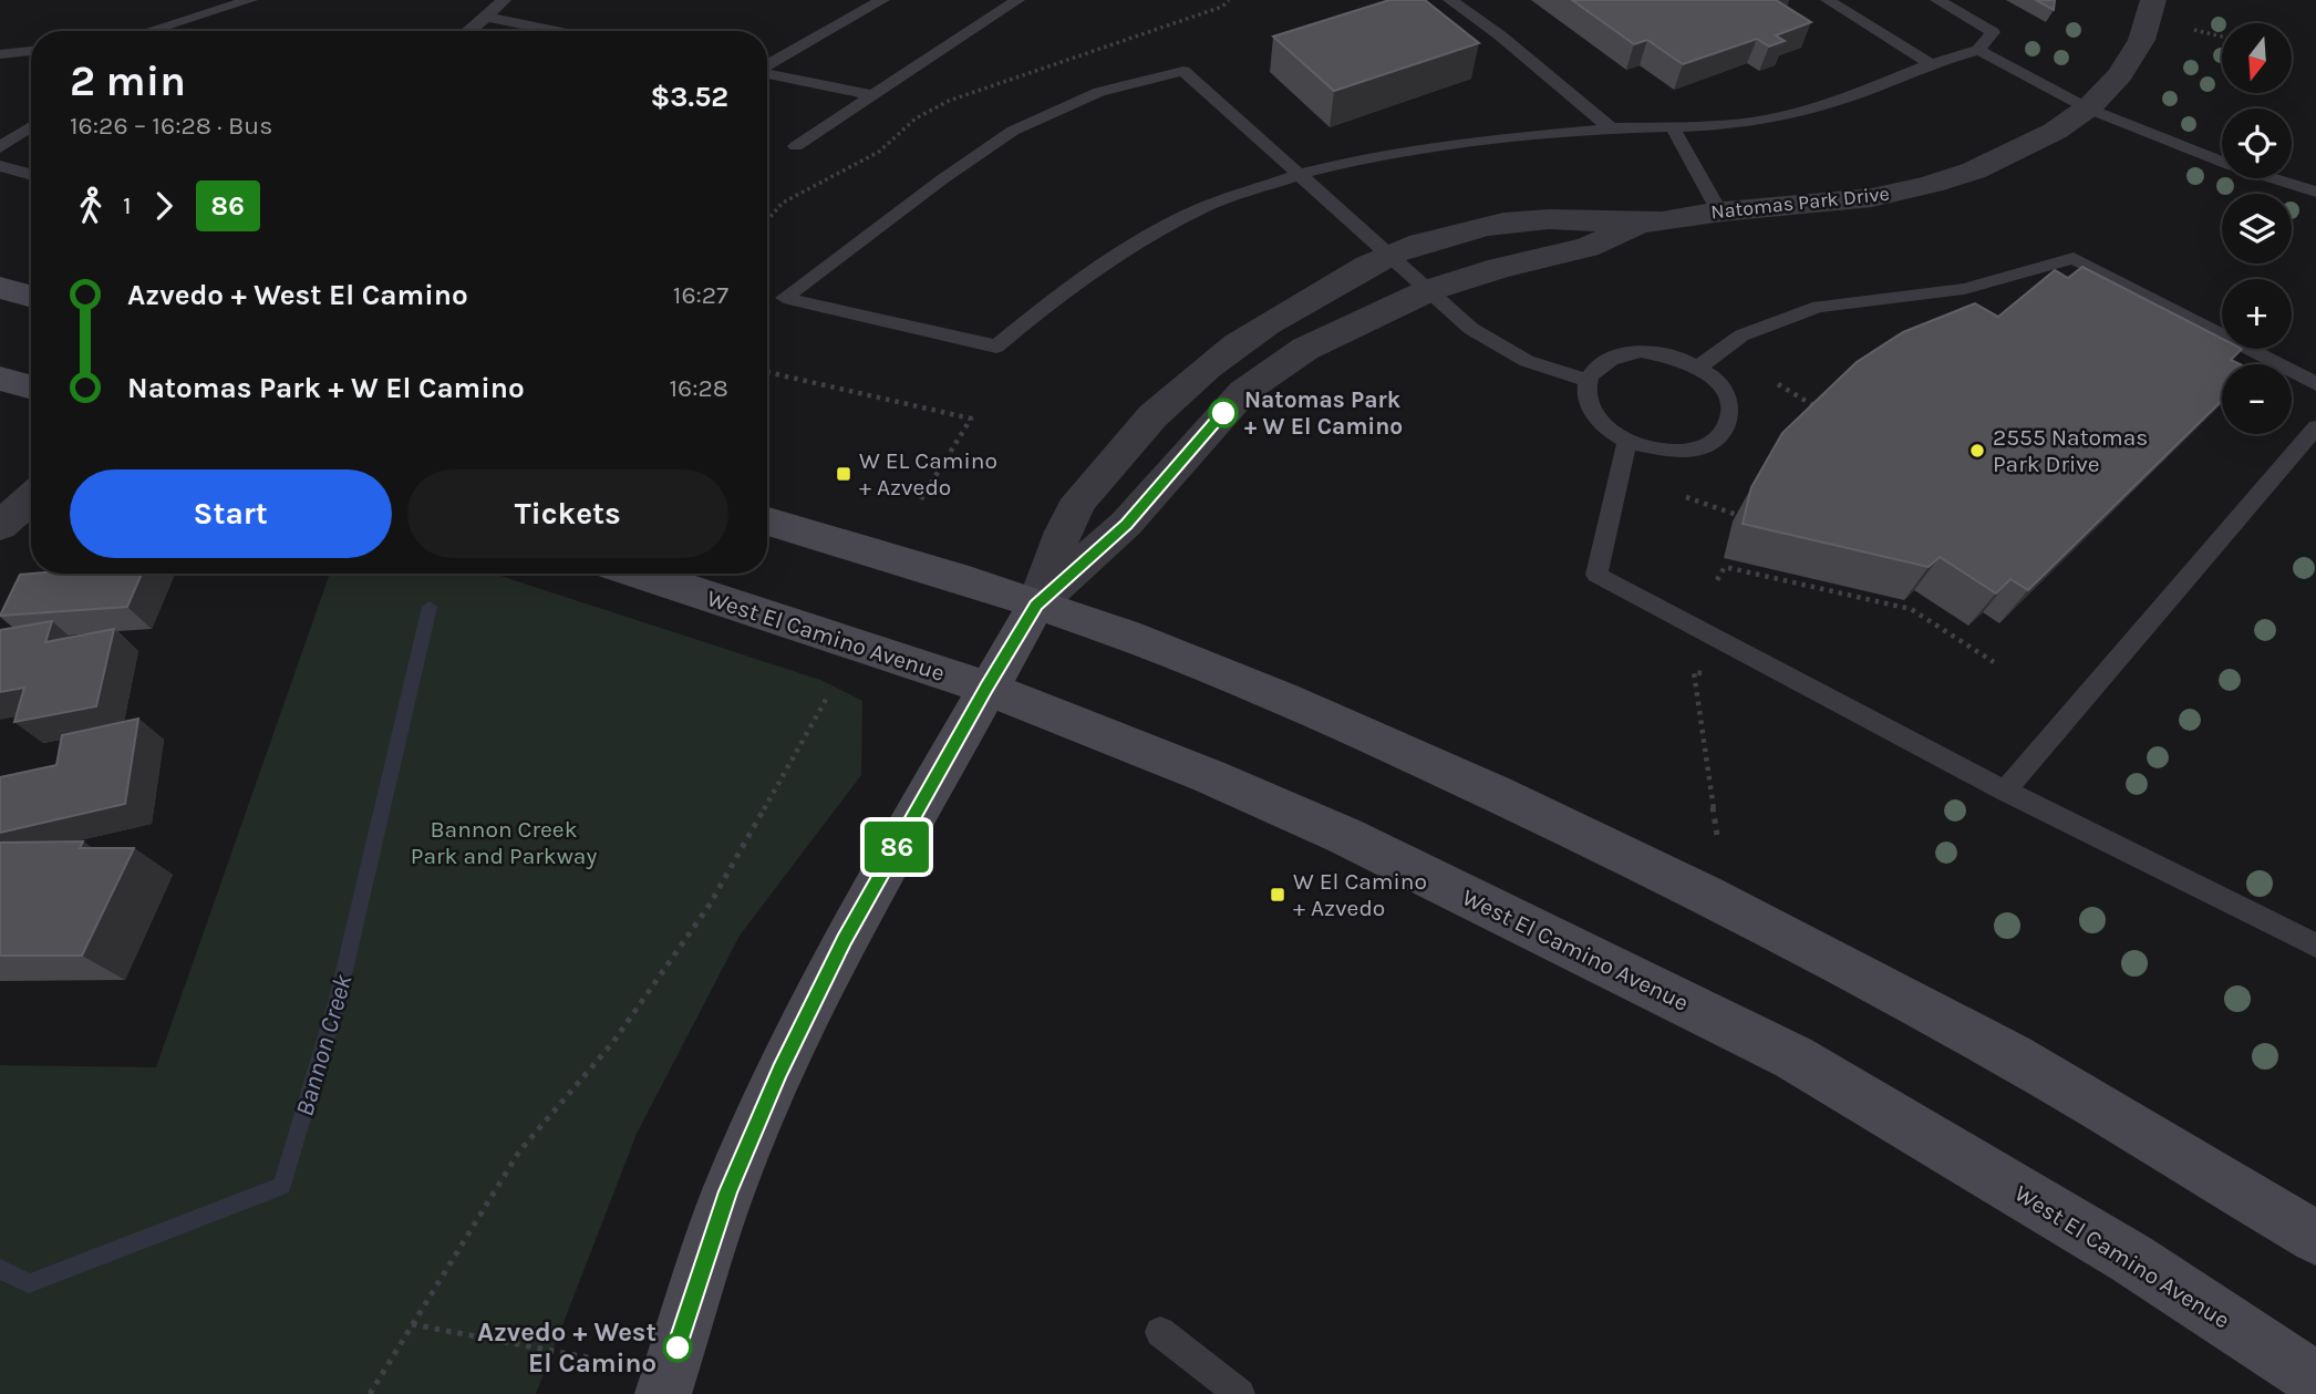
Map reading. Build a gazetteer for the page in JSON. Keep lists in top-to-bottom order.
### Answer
{
  "streets": {
    "main road": ["West El Camino Avenue"],
    "street": ["Natomas Park Drive"]
  },
  "water": ["Bannon Creek"],
  "parks": ["Bannon Creek Park and Parkway"],
  "places": {
    "other": ["Natomas Park + W El Camino", "2555 Natomas Park Drive", "Azvedo + West El Camino"],
    "transit": ["W EL Camino + Azvedo", "W El Camino + Azvedo"]
  },
  "lines": ["bus line 86"],
  "north": "bottom",
  "page": {
    "on_map": "86",
    "map_buttons": ["+", "−"],
    "heading": ["2 min", "16:26 – 16:28 · Bus", "$3.52"],
    "legs": ["1", "86"],
    "list": [
      {
        "name": "Azvedo + West El Camino",
        "value": "16:27"
      },
      {
        "name": "Natomas Park + W El Camino",
        "value": "16:28"
      }
    ],
    "buttons": ["Start", "Tickets"]
  }
}
